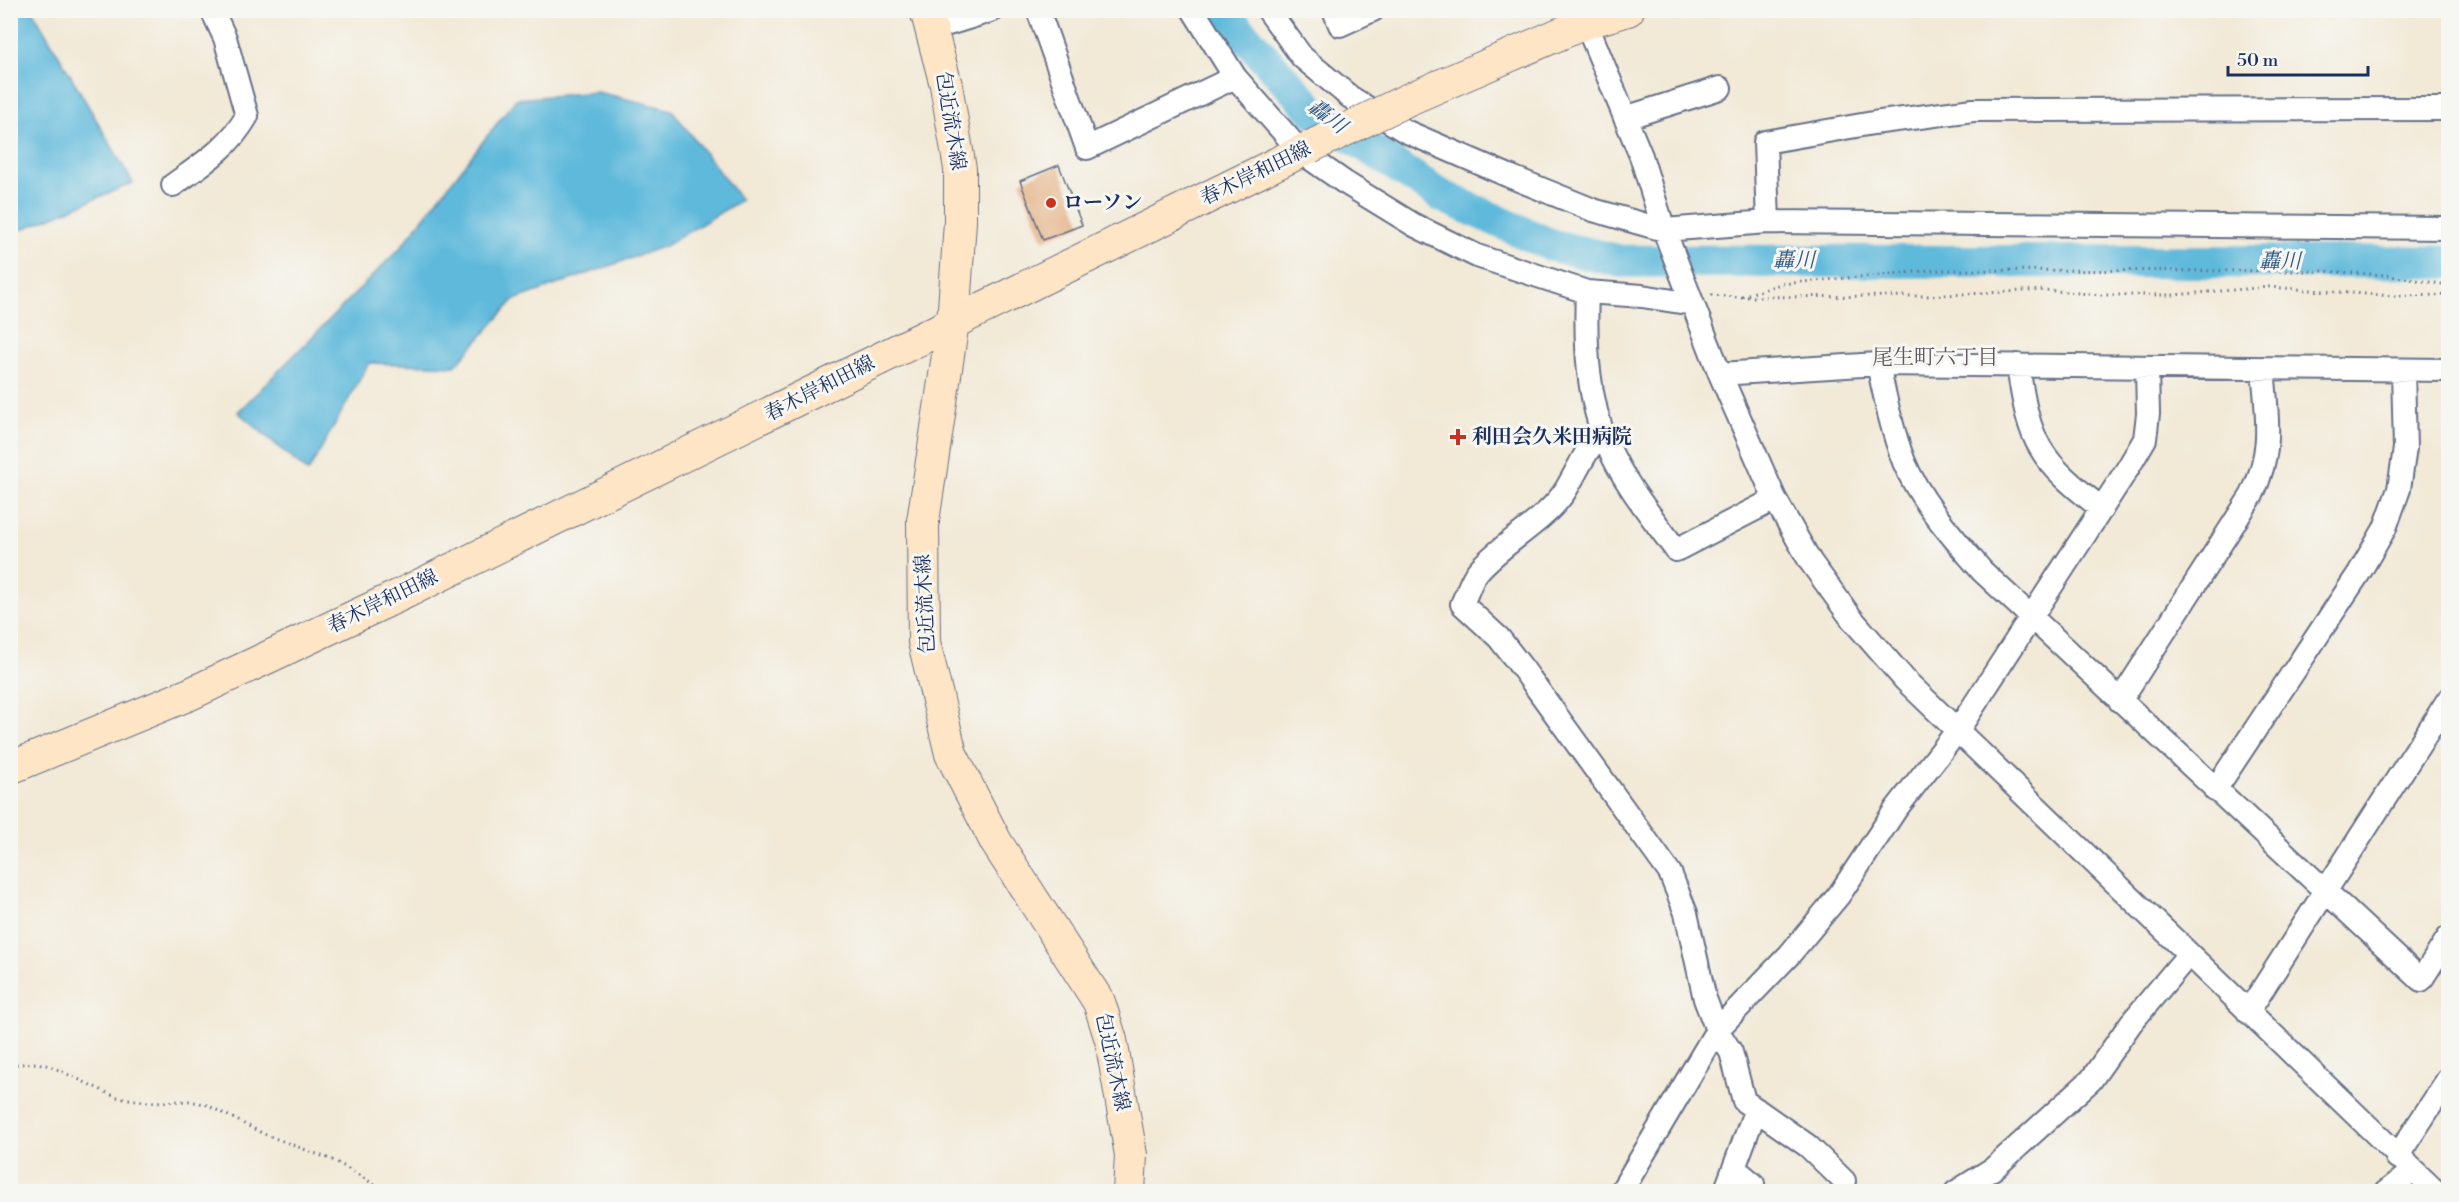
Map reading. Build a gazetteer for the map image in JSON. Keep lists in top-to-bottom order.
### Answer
{
  "streets": {
    "main road": ["包近流木線", "春木岸和田線"]
  },
  "crossings": [
    ["包近流木線", "春木岸和田線"]
  ],
  "districts": ["尾生町六丁目"],
  "water": ["轟川"],
  "places": {
    "other": ["ローソン"],
    "health": ["利田会久米田病院"]
  },
  "scale_bar": "50 m"
}
